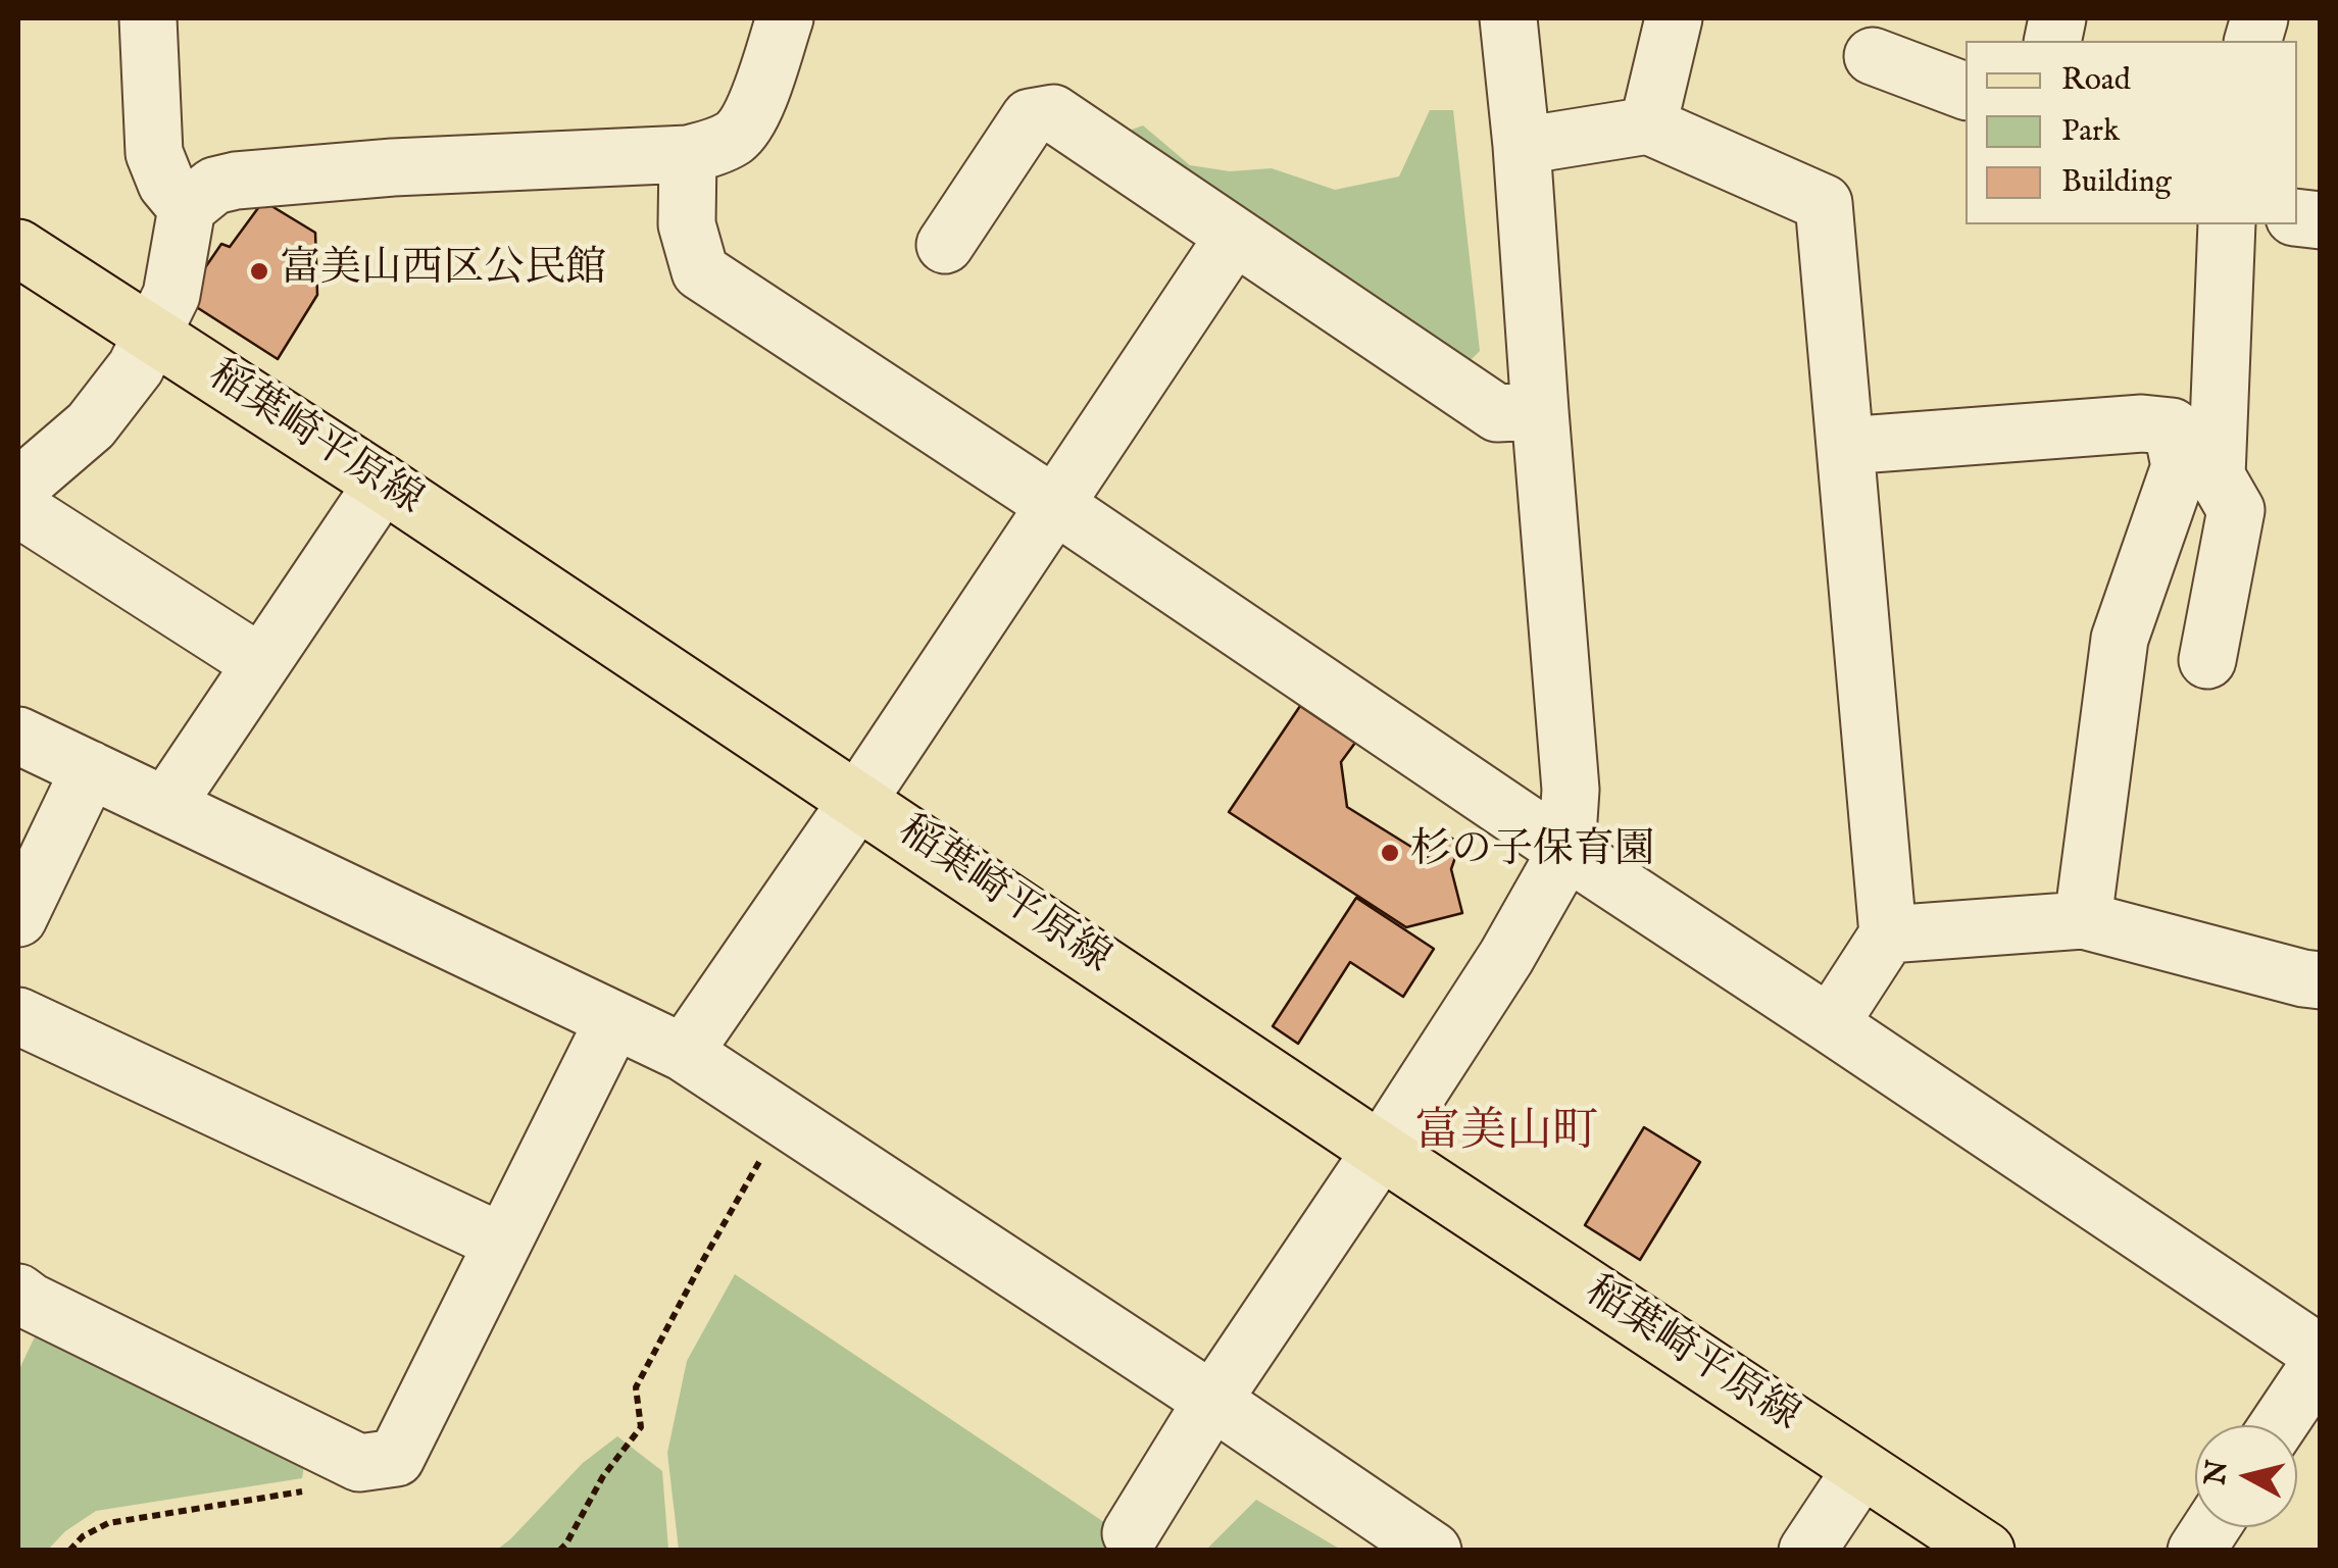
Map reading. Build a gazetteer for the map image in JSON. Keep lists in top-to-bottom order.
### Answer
{
  "streets": {
    "main road": ["稲葉崎平原線"]
  },
  "districts": ["富美山町"],
  "places": ["富美山西区公民館", "杉の子保育園"],
  "legend": ["Road", "Park", "Building"],
  "north": "left"
}
